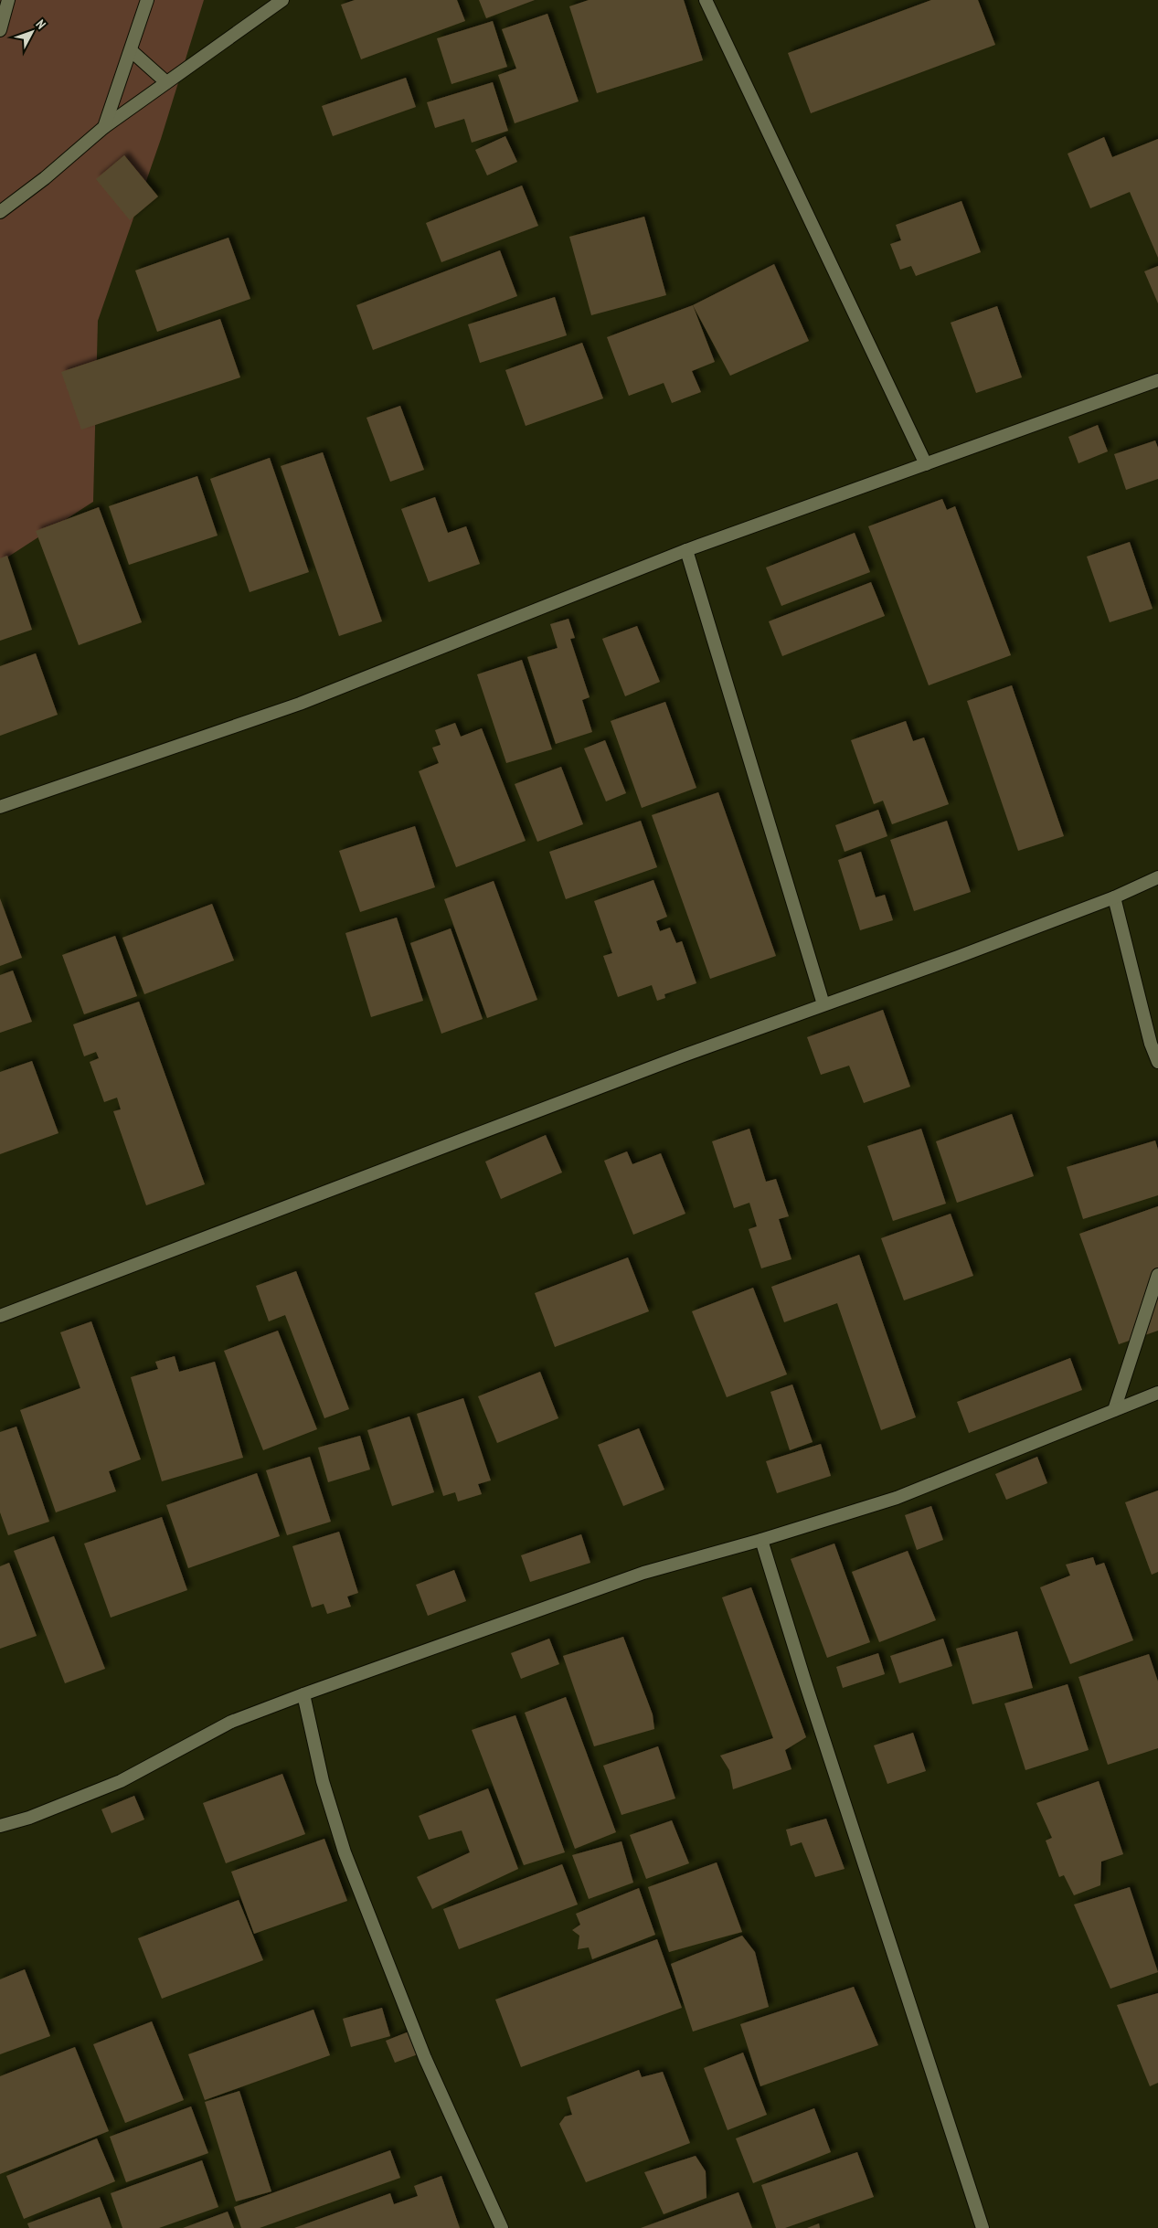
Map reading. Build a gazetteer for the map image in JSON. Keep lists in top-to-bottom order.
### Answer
{
  "north": "top right"
}
